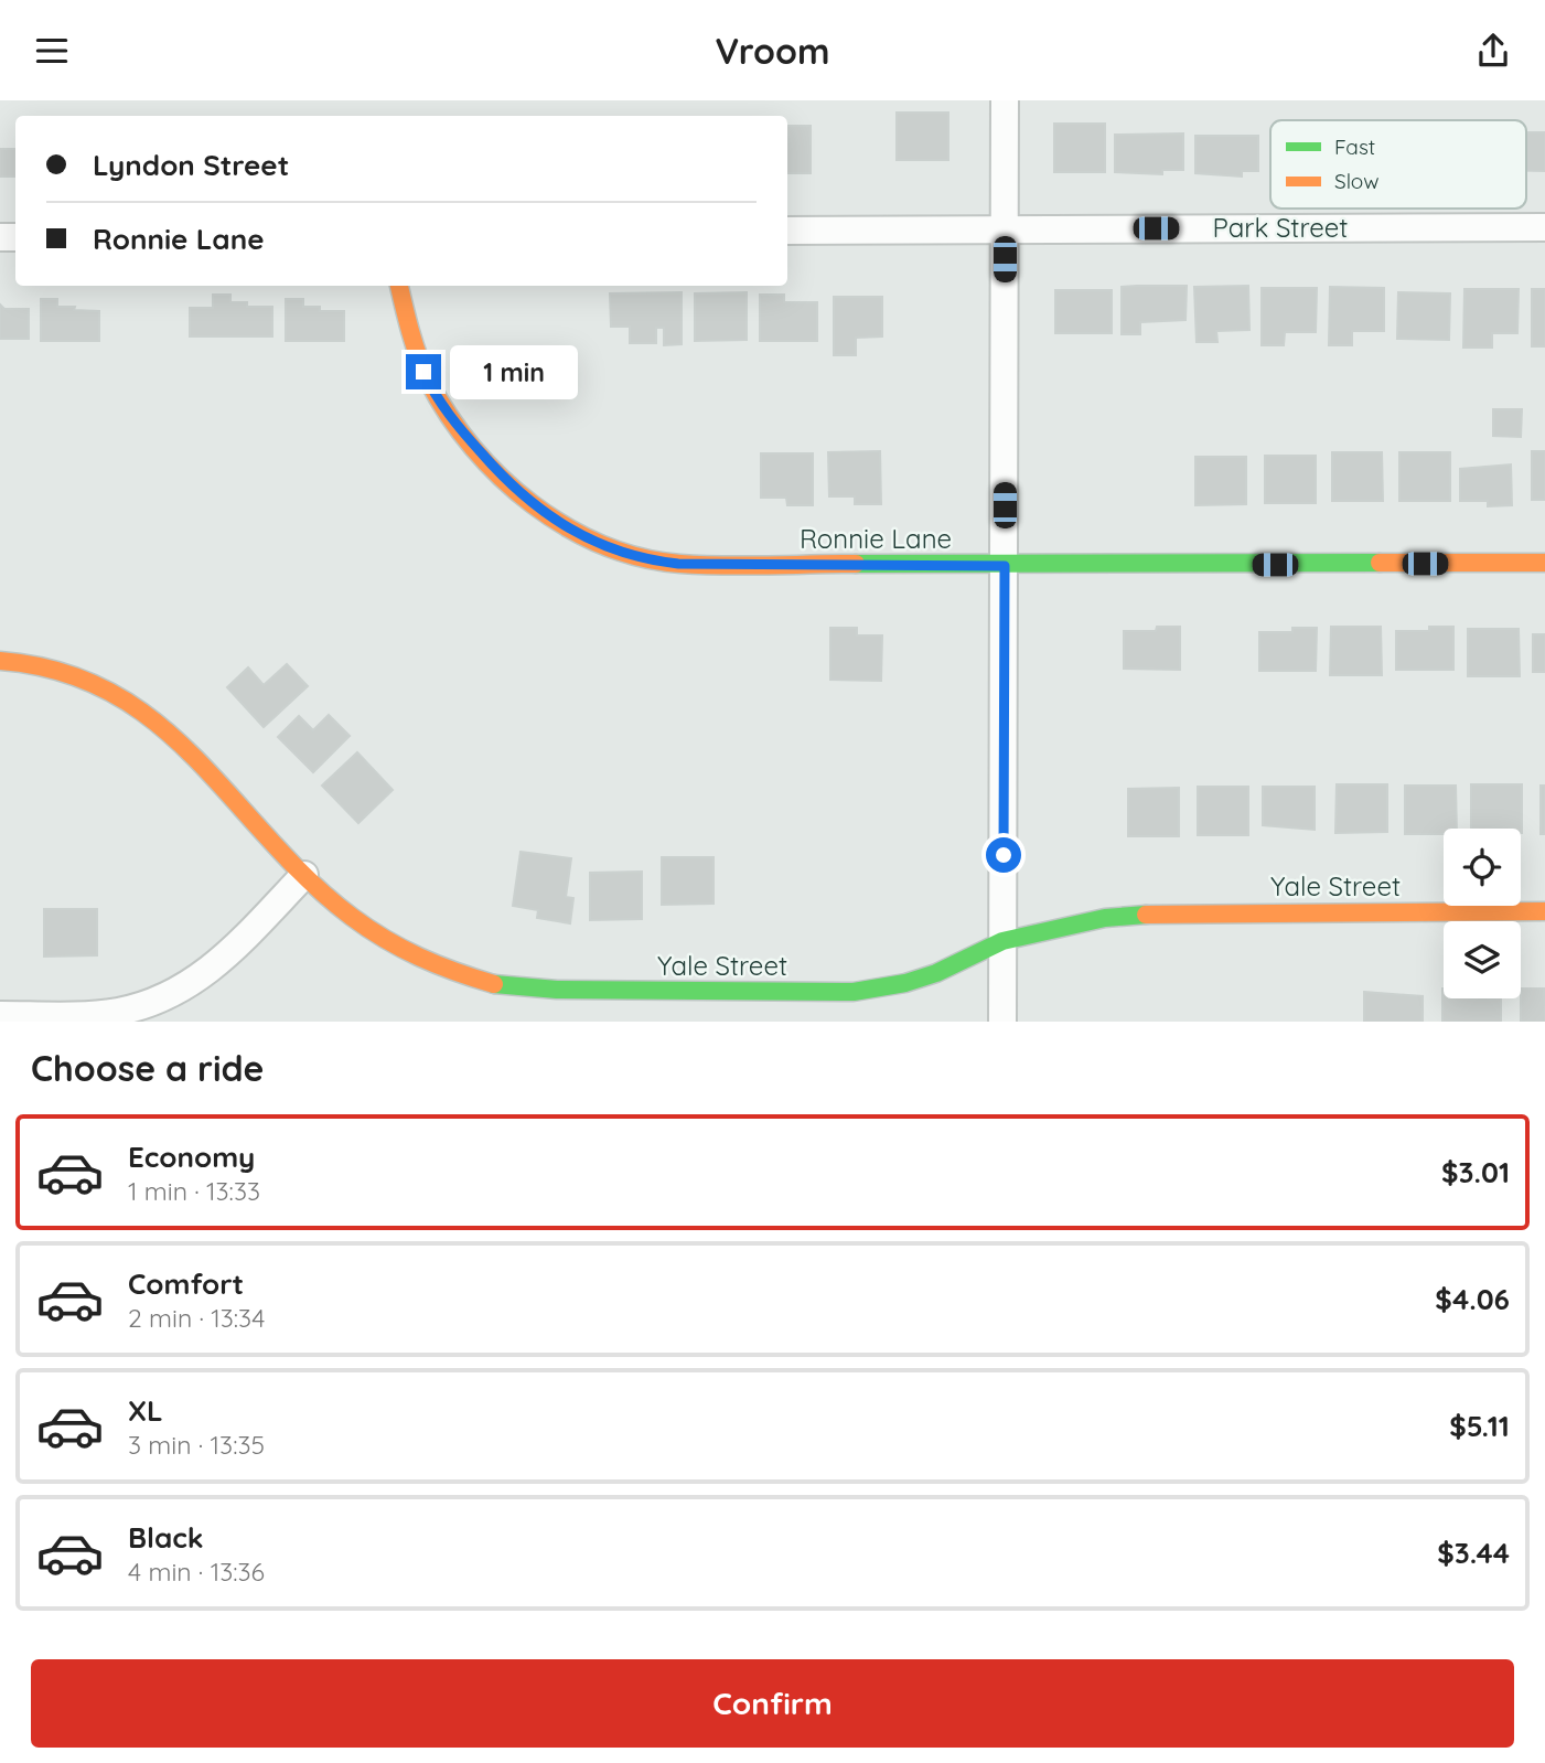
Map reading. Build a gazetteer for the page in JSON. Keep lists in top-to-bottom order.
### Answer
{
  "streets": {
    "street": ["Park Street", "Ronnie Lane", "Yale Street"]
  },
  "legend": ["Fast", "Slow"],
  "page": {
    "header": "Vroom",
    "banner": ["Lyndon Street", "Ronnie Lane"],
    "bubble": "1 min",
    "heading": "Choose a ride",
    "list": [
      {
        "name": "Economy",
        "note": "1 min · 13:33",
        "value": "$3.01"
      },
      {
        "name": "Comfort",
        "note": "2 min · 13:34",
        "value": "$4.06"
      },
      {
        "name": "XL",
        "note": "3 min · 13:35",
        "value": "$5.11"
      },
      {
        "name": "Black",
        "note": "4 min · 13:36",
        "value": "$3.44"
      }
    ],
    "buttons": "Confirm"
  }
}
